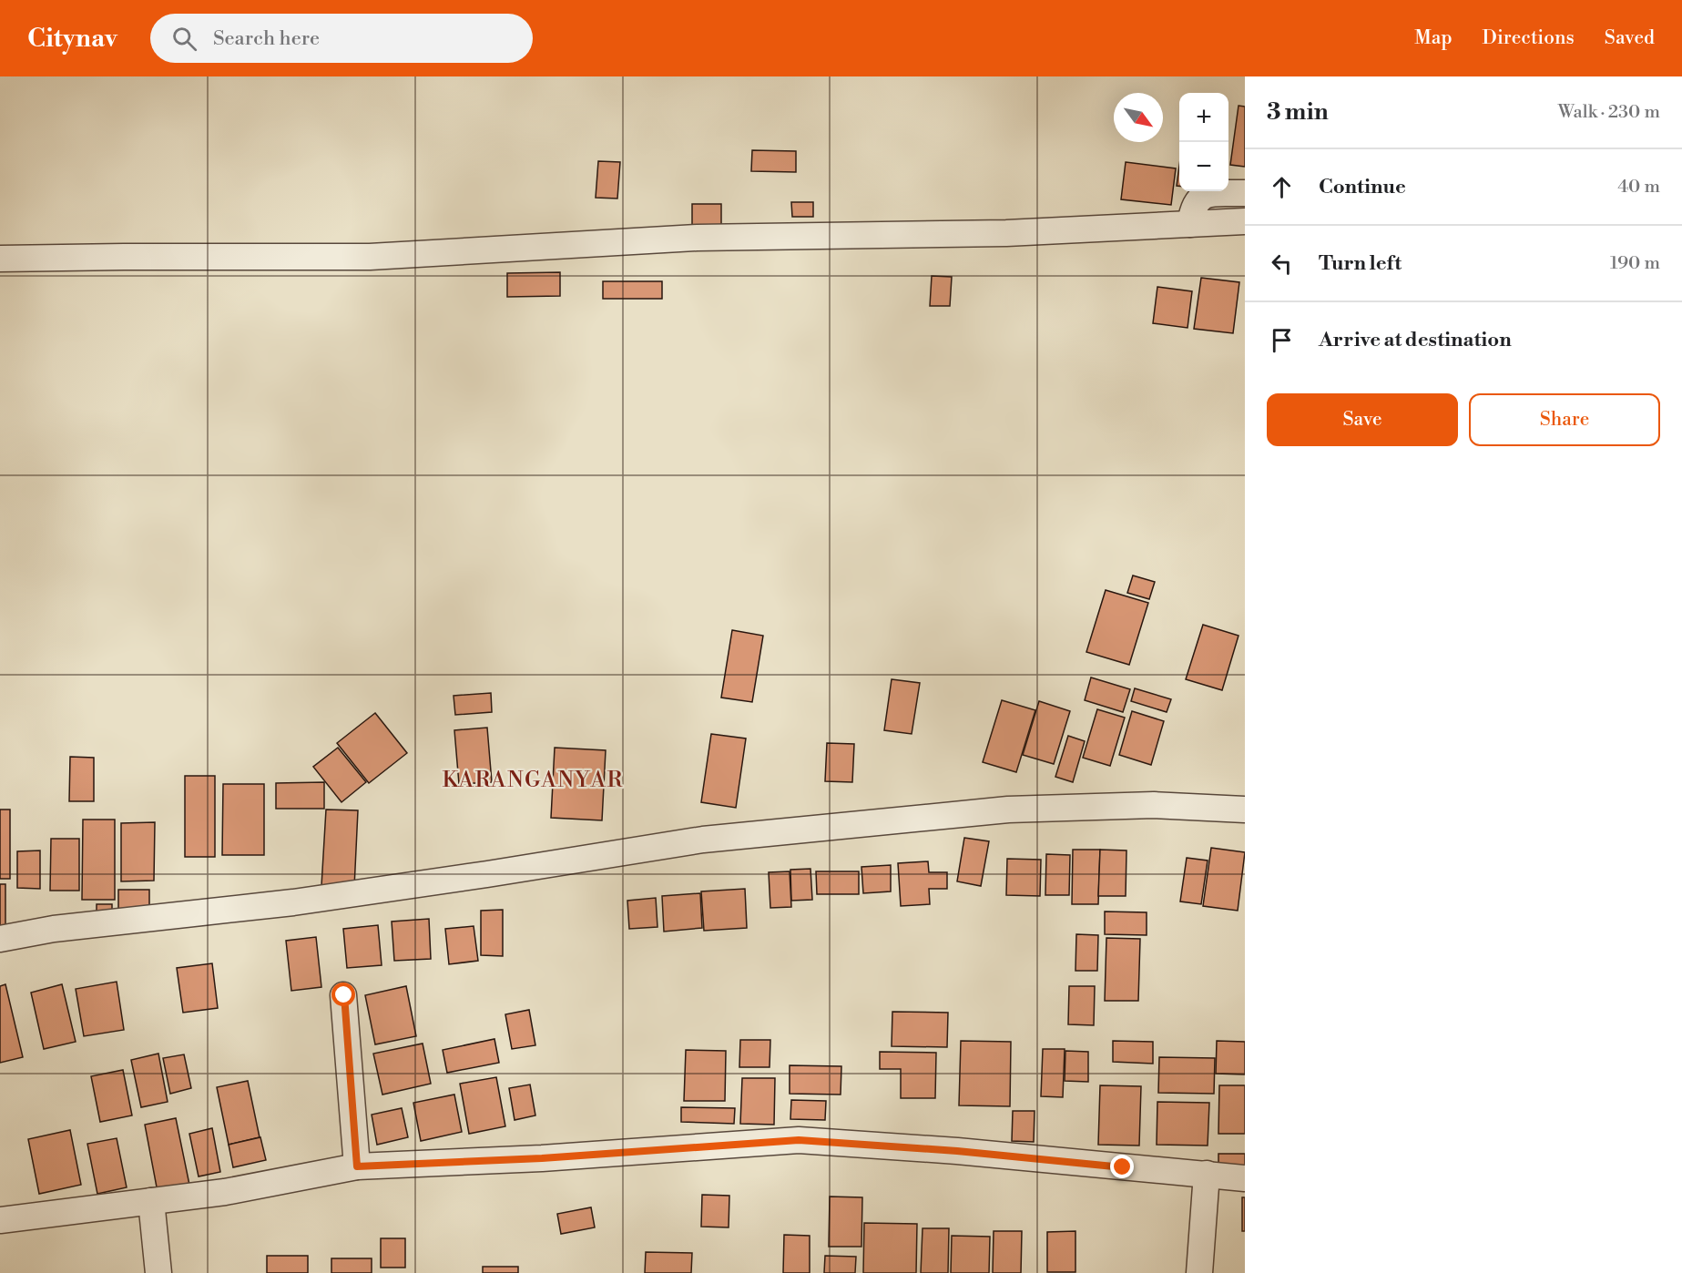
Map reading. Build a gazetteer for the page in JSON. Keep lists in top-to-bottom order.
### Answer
{
  "districts": ["KARANGANYAR"],
  "north": "bottom right",
  "page": {
    "header": "Citynav",
    "search": "Search here",
    "nav": ["Map", "Directions", "Saved"],
    "heading": ["3 min", "Walk · 230 m"],
    "map_buttons": ["+", "−"],
    "list": [
      ["Continue", "40 m"],
      ["Turn left", "190 m"],
      "Arrive at destination"
    ],
    "buttons": ["Save", "Share"]
  }
}
